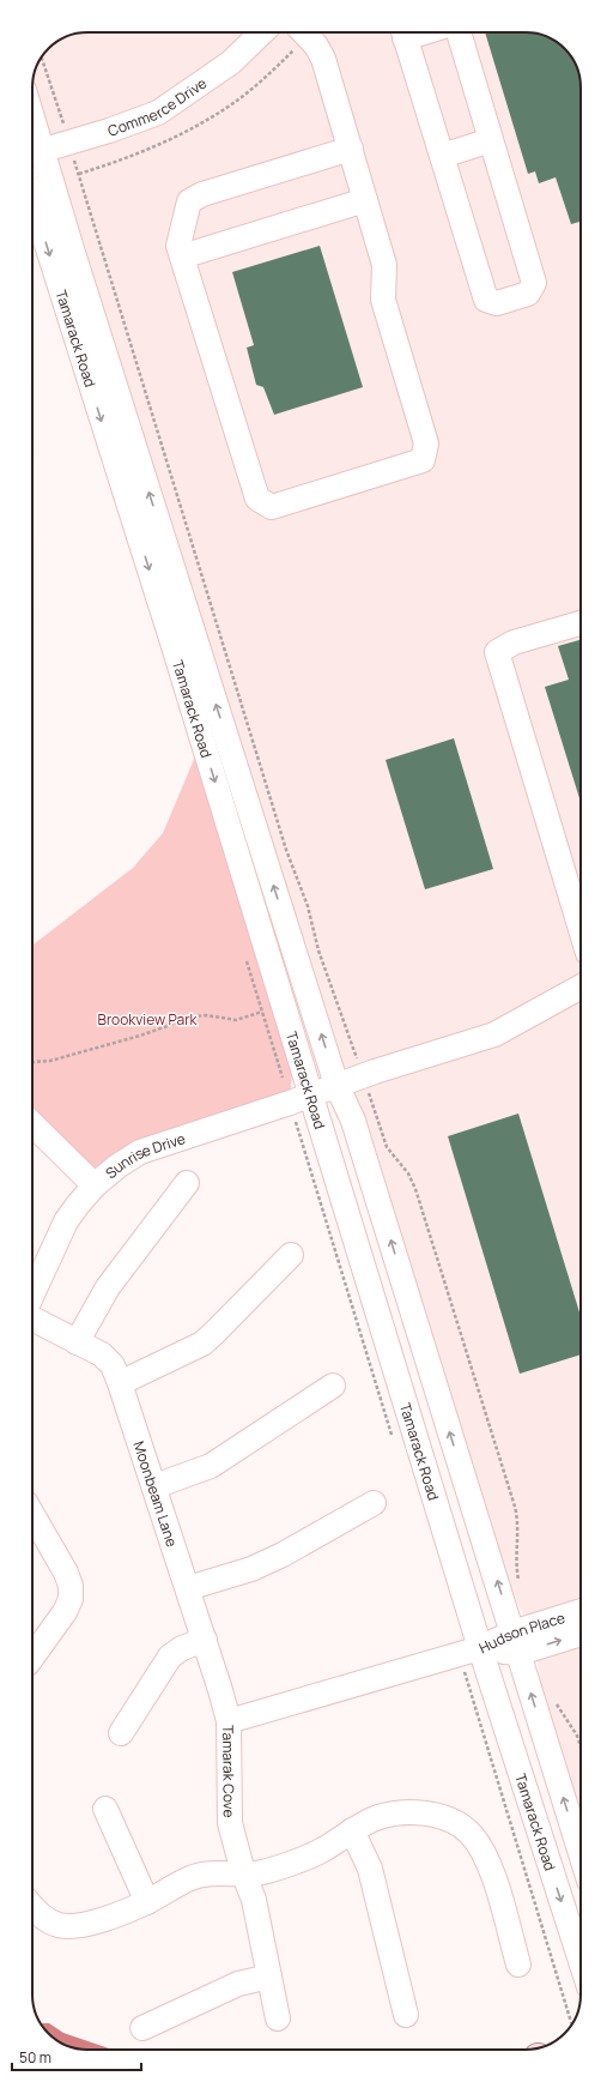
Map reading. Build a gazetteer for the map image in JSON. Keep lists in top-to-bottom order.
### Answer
{
  "streets": {
    "street": [
      "Commerce Drive",
      "Tamarack Road",
      "Sunrise Drive",
      "Moonbeam Lane",
      "Hudson Place",
      "Tamarak Cove"
    ]
  },
  "crossings": [
    ["Commerce Drive", "Tamarack Road"],
    ["Tamarack Road", "Sunrise Drive"],
    ["Tamarack Road", "Hudson Place"],
    ["Tamarack Road", "Tamarak Cove"],
    ["Moonbeam Lane", "Tamarak Cove"],
    ["Hudson Place", "Tamarak Cove"]
  ],
  "parks": ["Brookview Park"],
  "scale_bar": "50 m"
}
